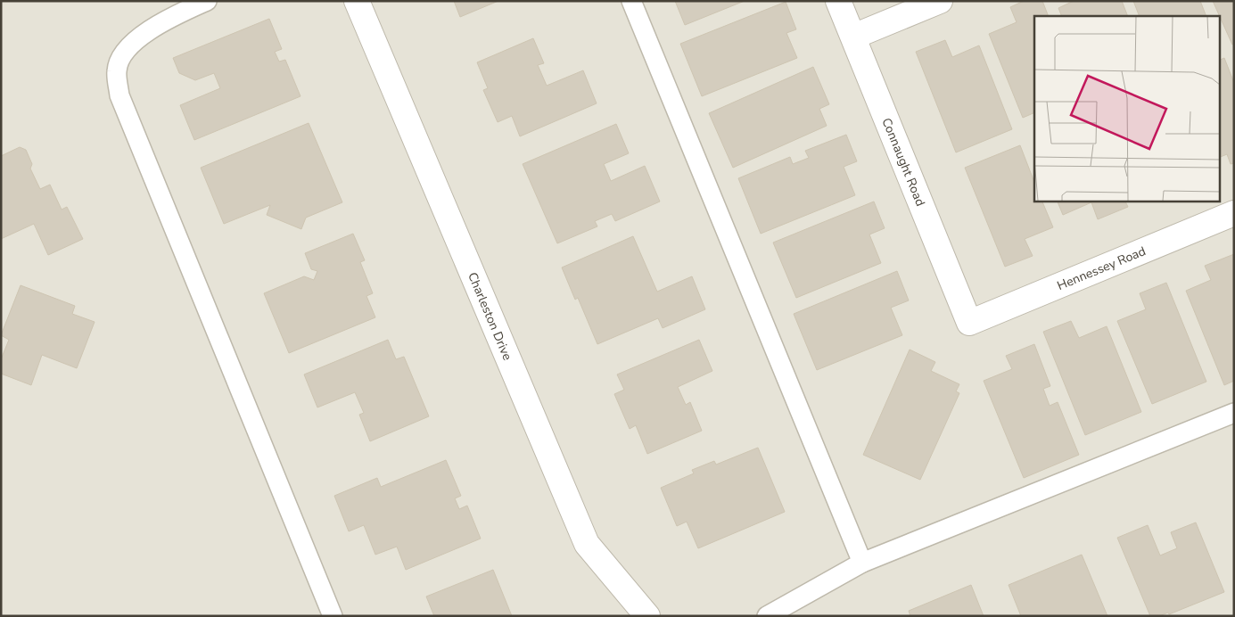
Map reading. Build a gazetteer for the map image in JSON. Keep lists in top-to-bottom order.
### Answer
{
  "streets": {
    "street": ["Connaught Road", "Hennessey Road", "Charleston Drive"]
  },
  "crossings": [
    ["Connaught Road", "Hennessey Road"]
  ]
}
